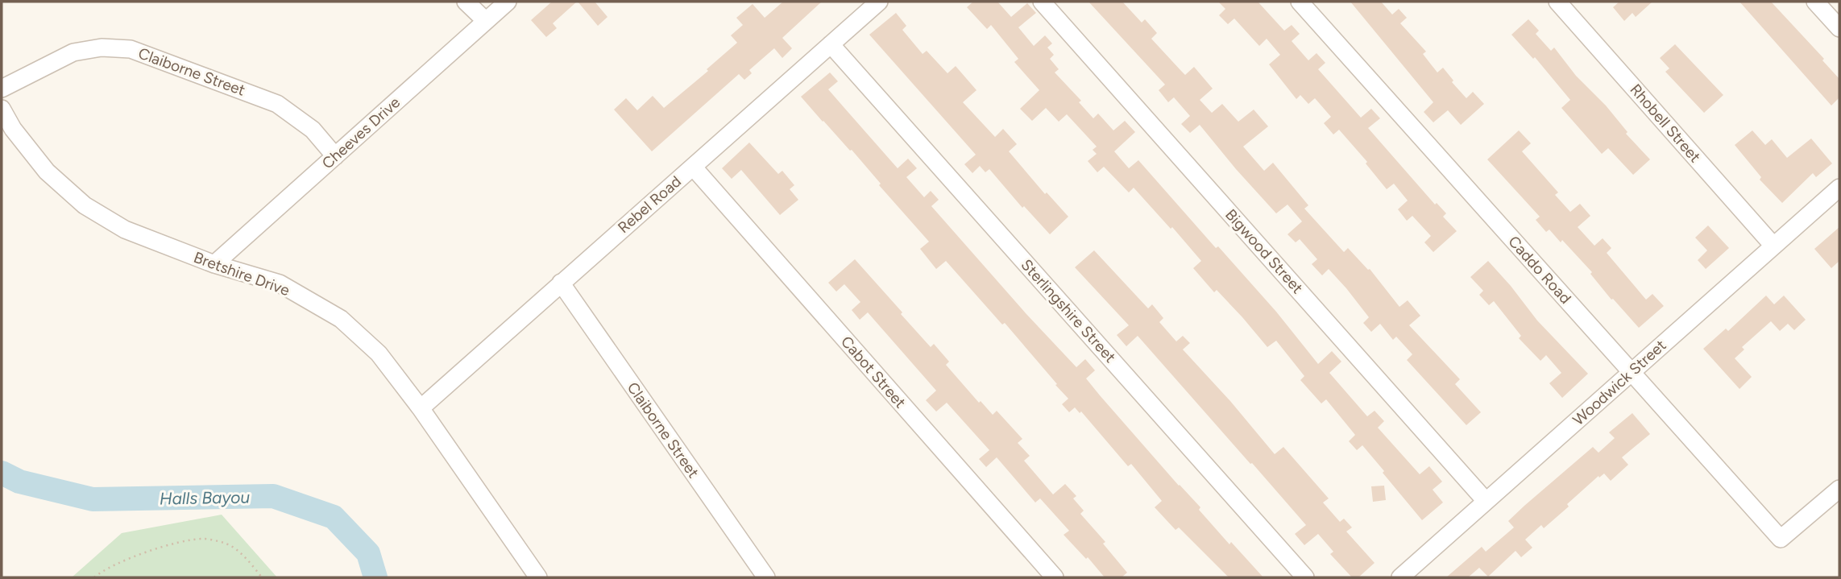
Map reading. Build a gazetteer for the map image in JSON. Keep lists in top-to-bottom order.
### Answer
{
  "streets": {
    "street": [
      "Claiborne Street",
      "Rhobell Street",
      "Cheeves Drive",
      "Rebel Road",
      "Bigwood Street",
      "Caddo Road",
      "Bretshire Drive",
      "Sterlingshire Street",
      "Cabot Street",
      "Woodwick Street"
    ]
  },
  "crossings": [
    ["Claiborne Street", "Cheeves Drive"],
    ["Claiborne Street", "Rebel Road"],
    ["Rhobell Street", "Woodwick Street"],
    ["Cheeves Drive", "Bretshire Drive"],
    ["Rebel Road", "Bretshire Drive"],
    ["Rebel Road", "Sterlingshire Street"],
    ["Rebel Road", "Cabot Street"],
    ["Bigwood Street", "Woodwick Street"],
    ["Caddo Road", "Woodwick Street"]
  ],
  "water": ["Halls Bayou"]
}
